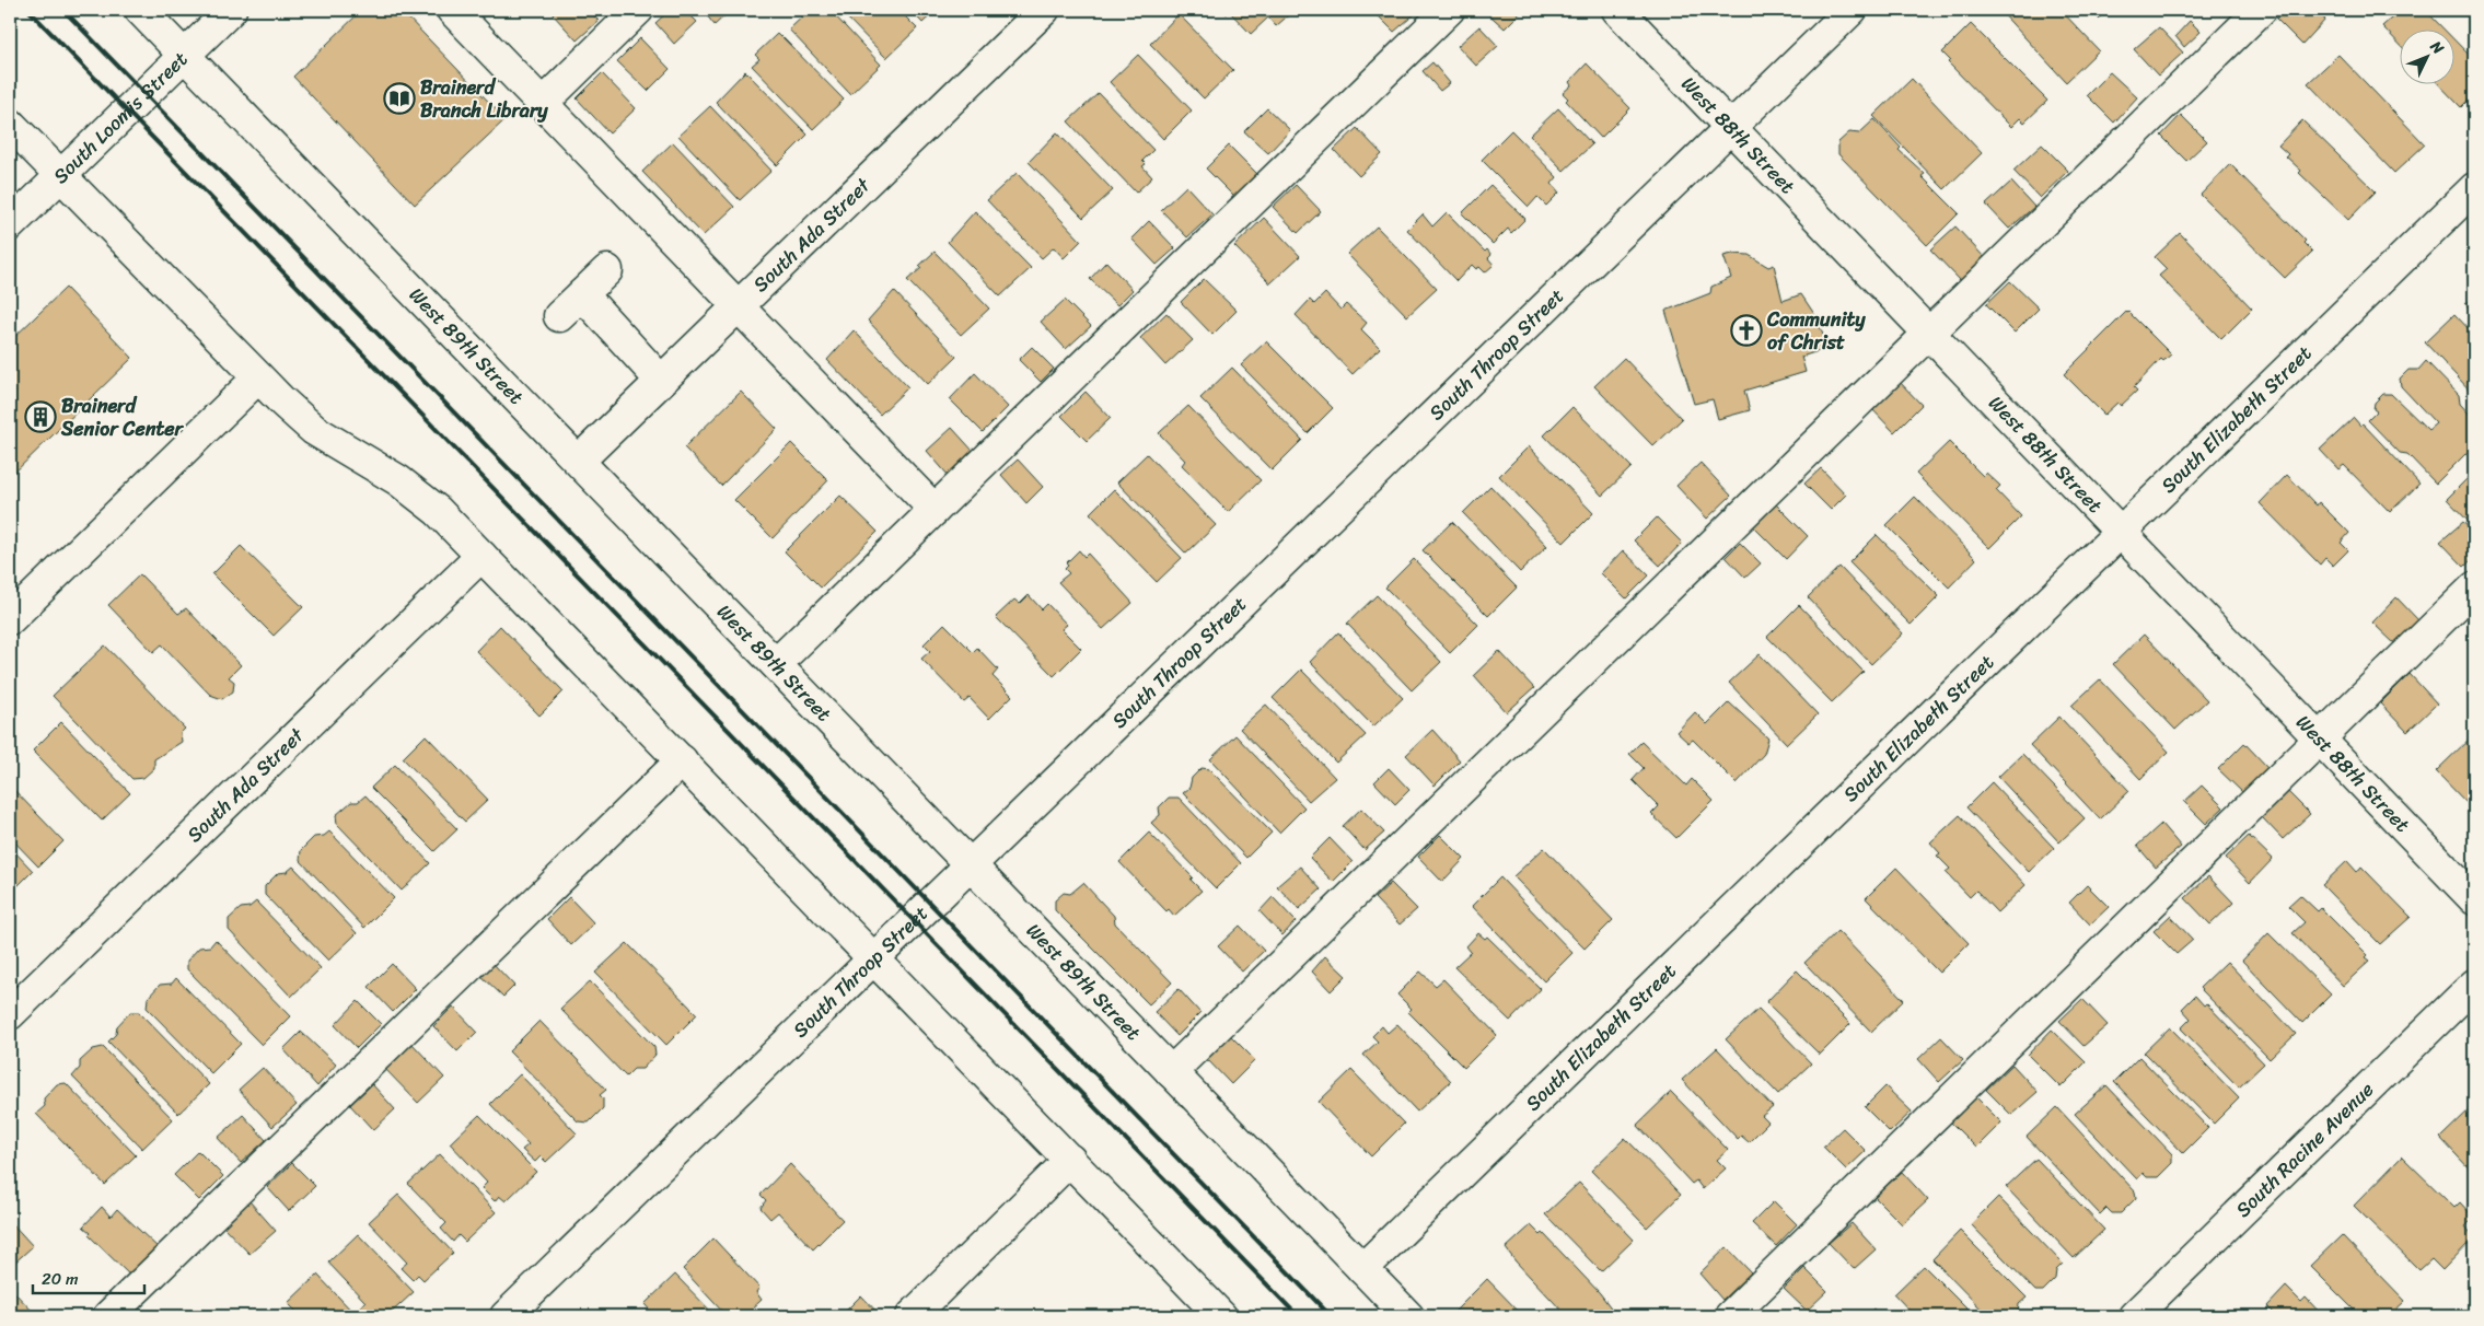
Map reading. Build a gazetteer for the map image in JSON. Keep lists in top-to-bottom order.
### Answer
{
  "streets": {
    "street": [
      "South Loomis Street",
      "West 88th Street",
      "South Ada Street",
      "West 89th Street",
      "South Throop Street",
      "South Elizabeth Street",
      "South Racine Avenue"
    ]
  },
  "crossings": [
    ["South Loomis Street", "West 89th Street"],
    ["West 88th Street", "South Throop Street"],
    ["West 88th Street", "South Elizabeth Street"],
    ["South Ada Street", "West 89th Street"],
    ["West 89th Street", "South Throop Street"],
    ["West 89th Street", "South Elizabeth Street"]
  ],
  "places": {
    "library": ["Brainerd Branch Library"],
    "church": ["Community of Christ"],
    "building": ["Brainerd Senior Center"]
  },
  "scale_bar": "20 m",
  "north": "top right"
}
